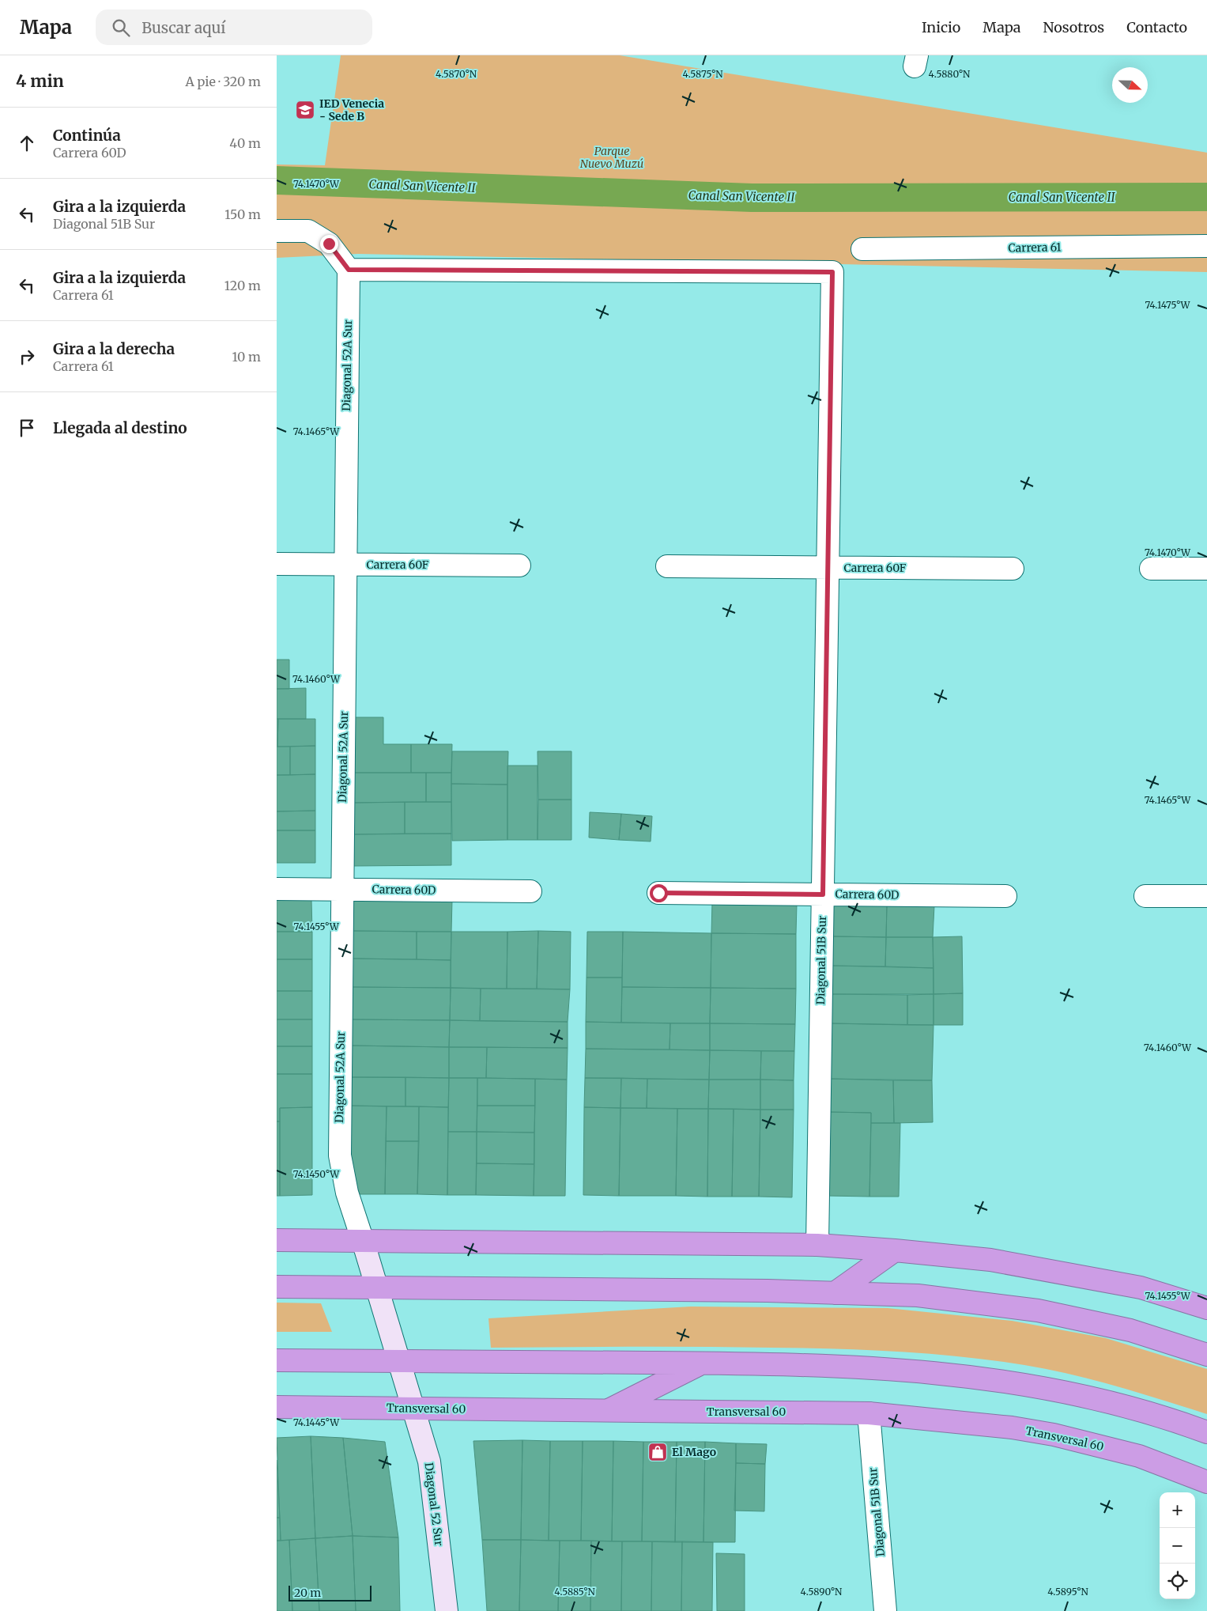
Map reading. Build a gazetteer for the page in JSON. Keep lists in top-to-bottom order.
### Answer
{
  "streets": {
    "highway": ["Transversal 60"],
    "street": [
      "Carrera 61",
      "Diagonal 52A Sur",
      "Carrera 60F",
      "Carrera 60D",
      "Diagonal 51B Sur",
      "Diagonal 52 Sur"
    ]
  },
  "crossings": [
    ["Diagonal 52A Sur", "Carrera 60F"],
    ["Diagonal 52A Sur", "Carrera 60D"],
    ["Diagonal 52A Sur", "Diagonal 51B Sur"],
    ["Diagonal 52A Sur", "Diagonal 52 Sur"],
    ["Carrera 60F", "Diagonal 51B Sur"],
    ["Carrera 60D", "Diagonal 51B Sur"],
    ["Diagonal 51B Sur", "Transversal 60"],
    ["Transversal 60", "Diagonal 52 Sur"]
  ],
  "water": ["Canal San Vicente II"],
  "parks": ["Parque Nuevo Muzú"],
  "places": {
    "school or university": ["IED Venecia - Sede B"],
    "shop": ["El Mago"]
  },
  "scale_bar": "20 m",
  "north": "right",
  "page": {
    "header": "Mapa",
    "search": "Buscar aquí",
    "nav": [
      "Inicio",
      "Mapa",
      "Nosotros",
      "Contacto"
    ],
    "heading": ["4 min", "A pie · 320 m"],
    "list": [
      ["Continúa", "Carrera 60D", "40 m"],
      ["Gira a la izquierda", "Diagonal 51B Sur", "150 m"],
      ["Gira a la izquierda", "Carrera 61", "120 m"],
      ["Gira a la derecha", "Carrera 61", "10 m"],
      "Llegada al destino"
    ],
    "map_buttons": ["+", "−"],
    "scale": "20 m"
  },
  "coordinates": [
    "4.5870°N",
    "4.5875°N",
    "4.5880°N",
    "74.1470°W",
    "74.1475°W",
    "74.1465°W",
    "74.1460°W",
    "74.1455°W",
    "74.1450°W",
    "74.1445°W",
    "4.5885°N",
    "4.5890°N",
    "4.5895°N"
  ]
}
